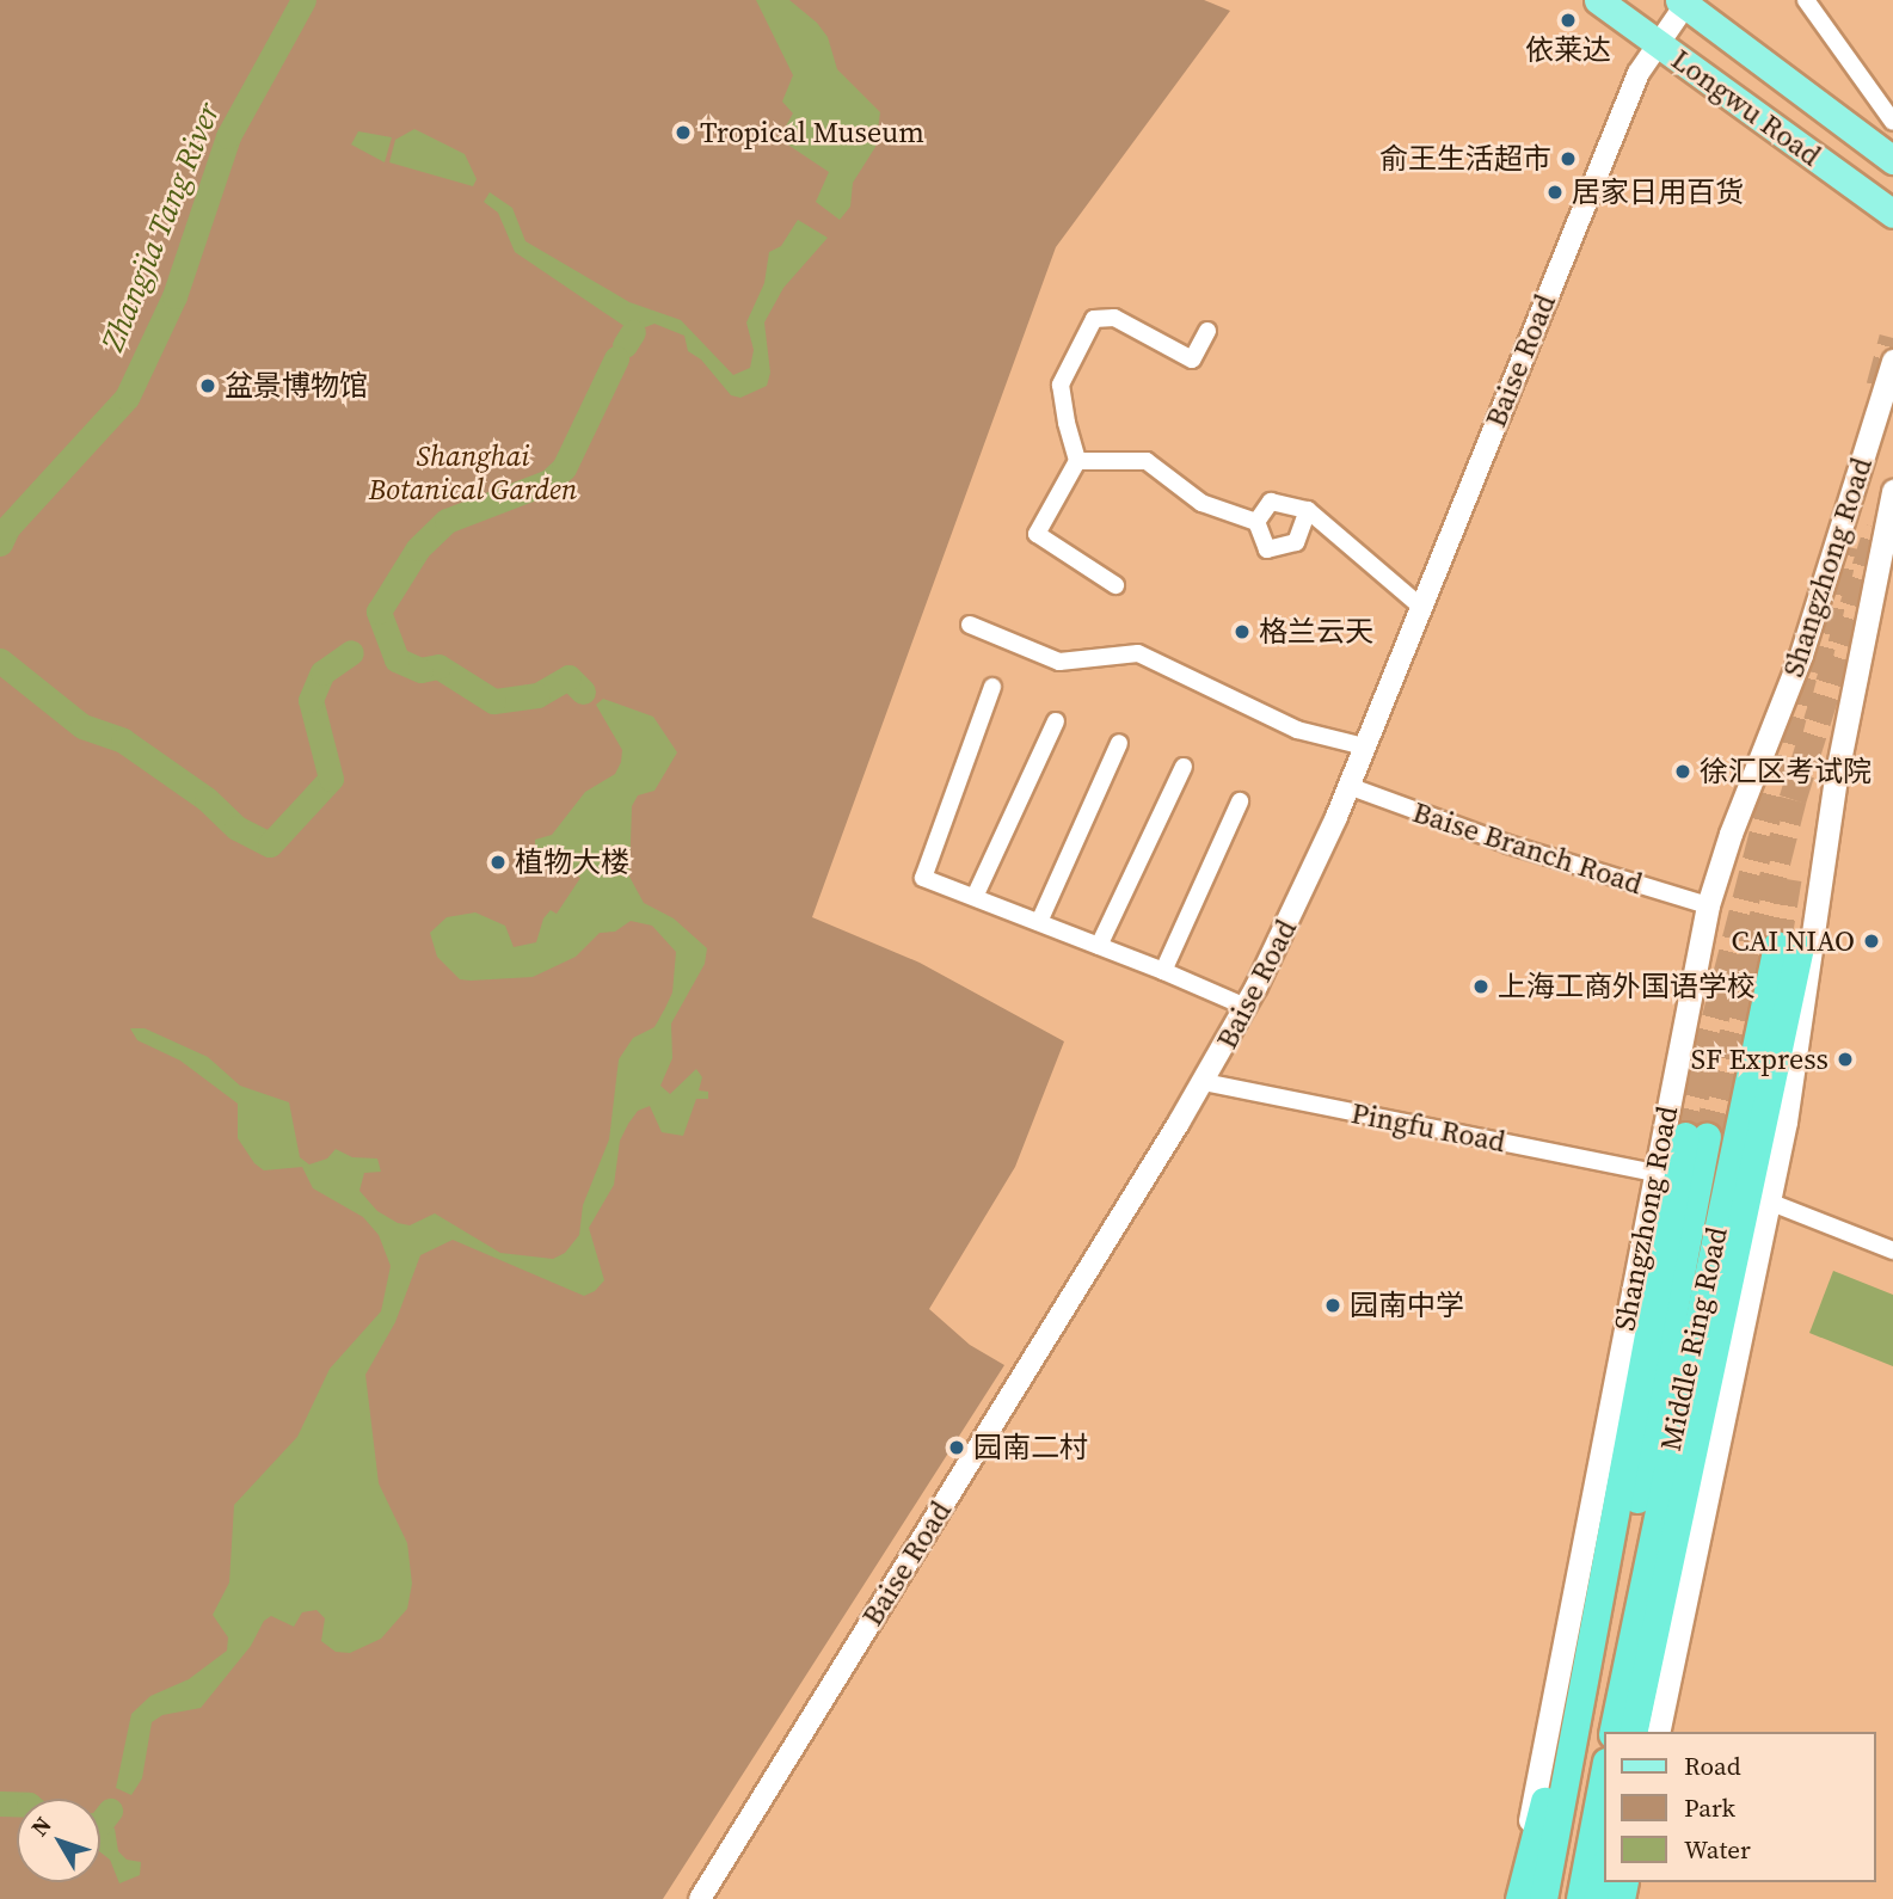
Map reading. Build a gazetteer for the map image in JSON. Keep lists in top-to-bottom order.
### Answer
{
  "streets": {
    "highway": ["Middle Ring Road"],
    "main road": ["Longwu Road", "Shangzhong Road"],
    "street": ["Baise Road", "Baise Branch Road", "Pingfu Road"]
  },
  "crossings": [
    ["Longwu Road", "Baise Road"],
    ["Baise Road", "Baise Branch Road"],
    ["Baise Road", "Pingfu Road"],
    ["Shangzhong Road", "Baise Branch Road"],
    ["Shangzhong Road", "Pingfu Road"]
  ],
  "water": ["Zhangjia Tang River"],
  "parks": ["Shanghai Botanical Garden"],
  "places": [
    "依莱达",
    "Tropical Museum",
    "俞王生活超市",
    "居家日用百货",
    "盆景博物馆",
    "格兰云天",
    "徐汇区考试院",
    "植物大楼",
    "CAI NIAO",
    "上海工商外国语学校",
    "SF Express",
    "园南中学",
    "园南二村"
  ],
  "legend": ["Road", "Park", "Water"],
  "north": "top left"
}
